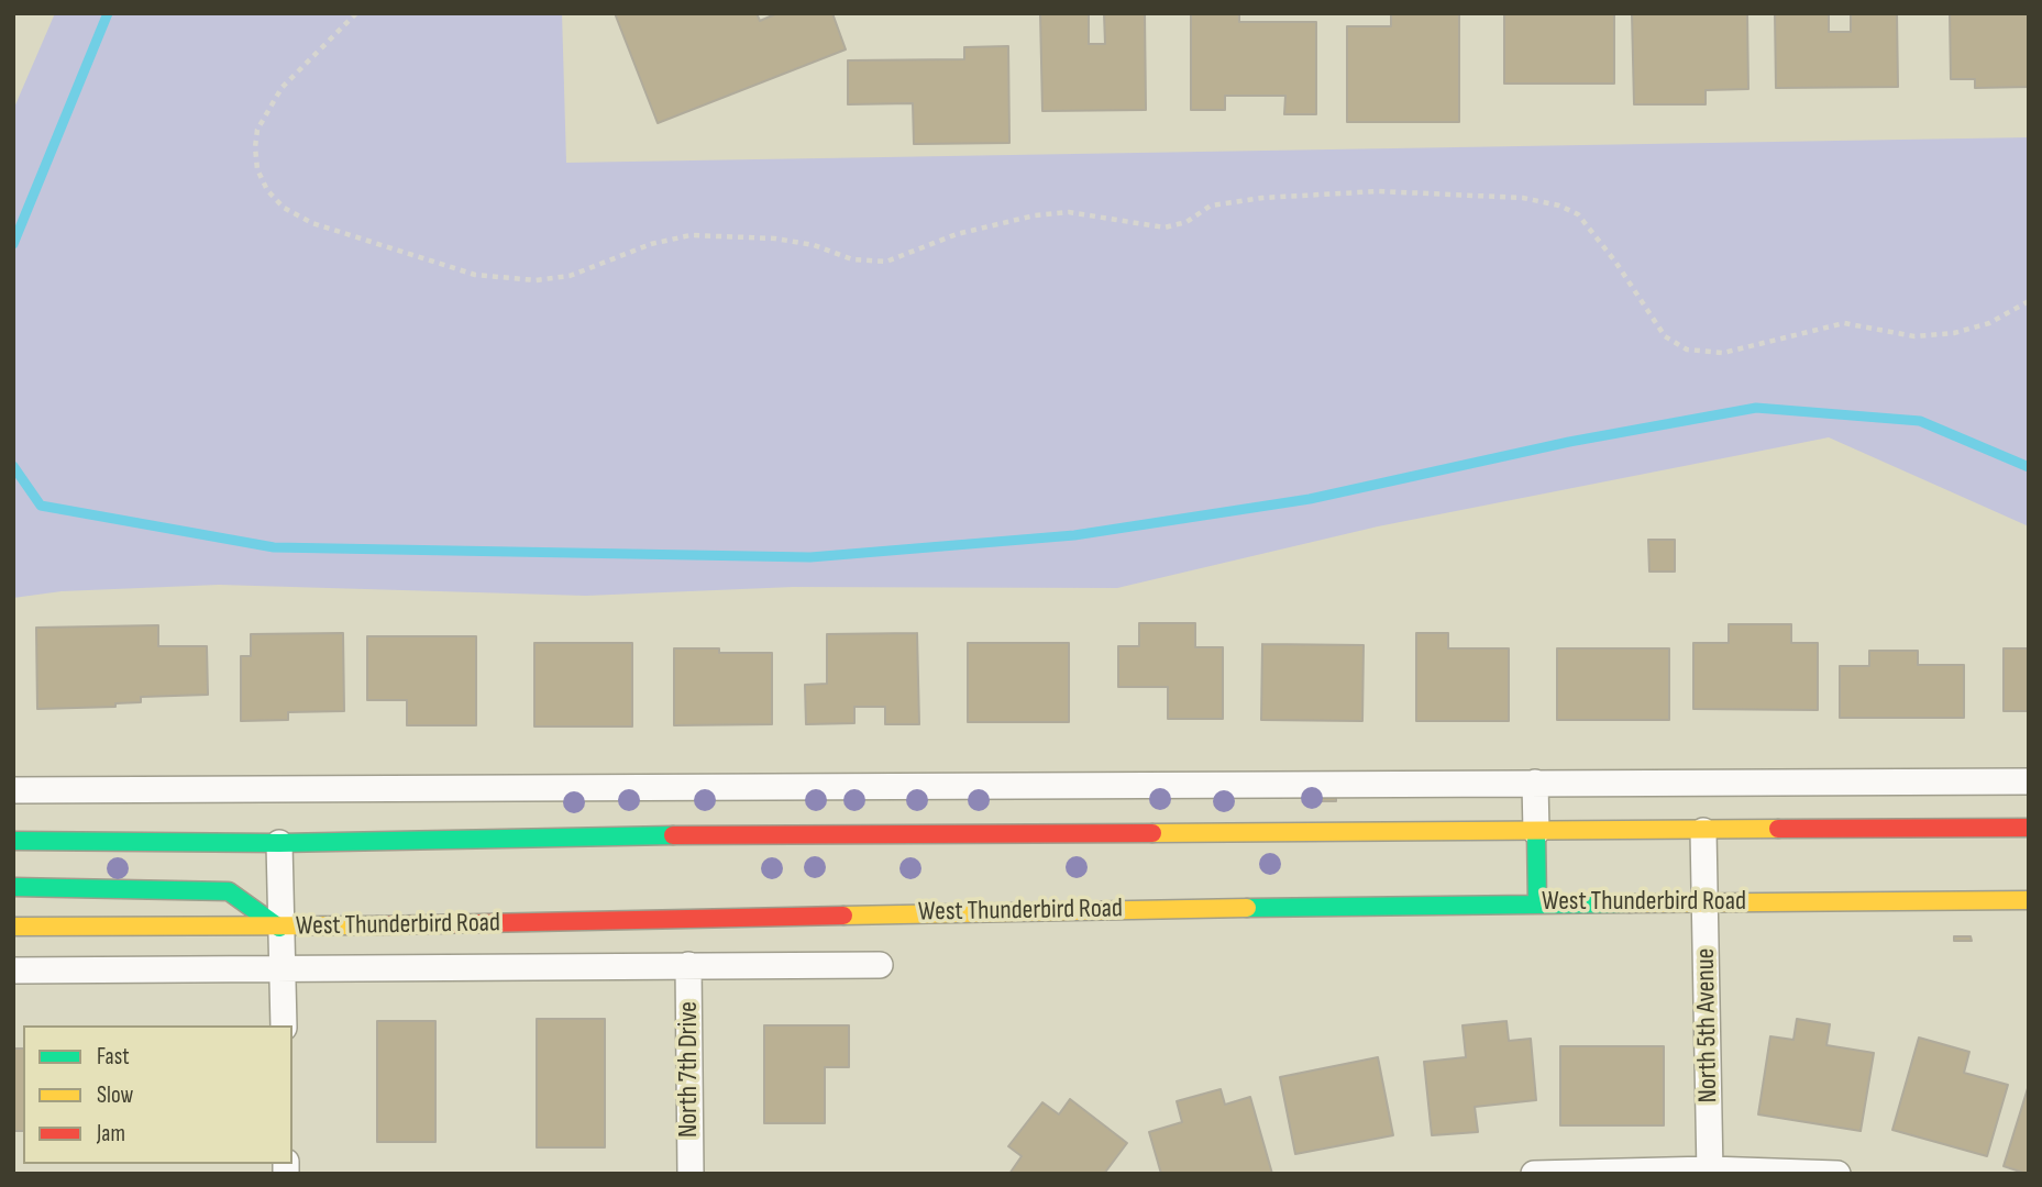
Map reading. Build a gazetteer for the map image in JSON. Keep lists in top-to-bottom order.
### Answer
{
  "streets": {
    "main road": ["West Thunderbird Road"],
    "street": ["North 5th Avenue", "North 7th Drive"]
  },
  "crossings": [
    ["West Thunderbird Road", "North 5th Avenue"],
    ["West Thunderbird Road", "North 7th Drive"]
  ],
  "legend": ["Fast", "Slow", "Jam"]
}
